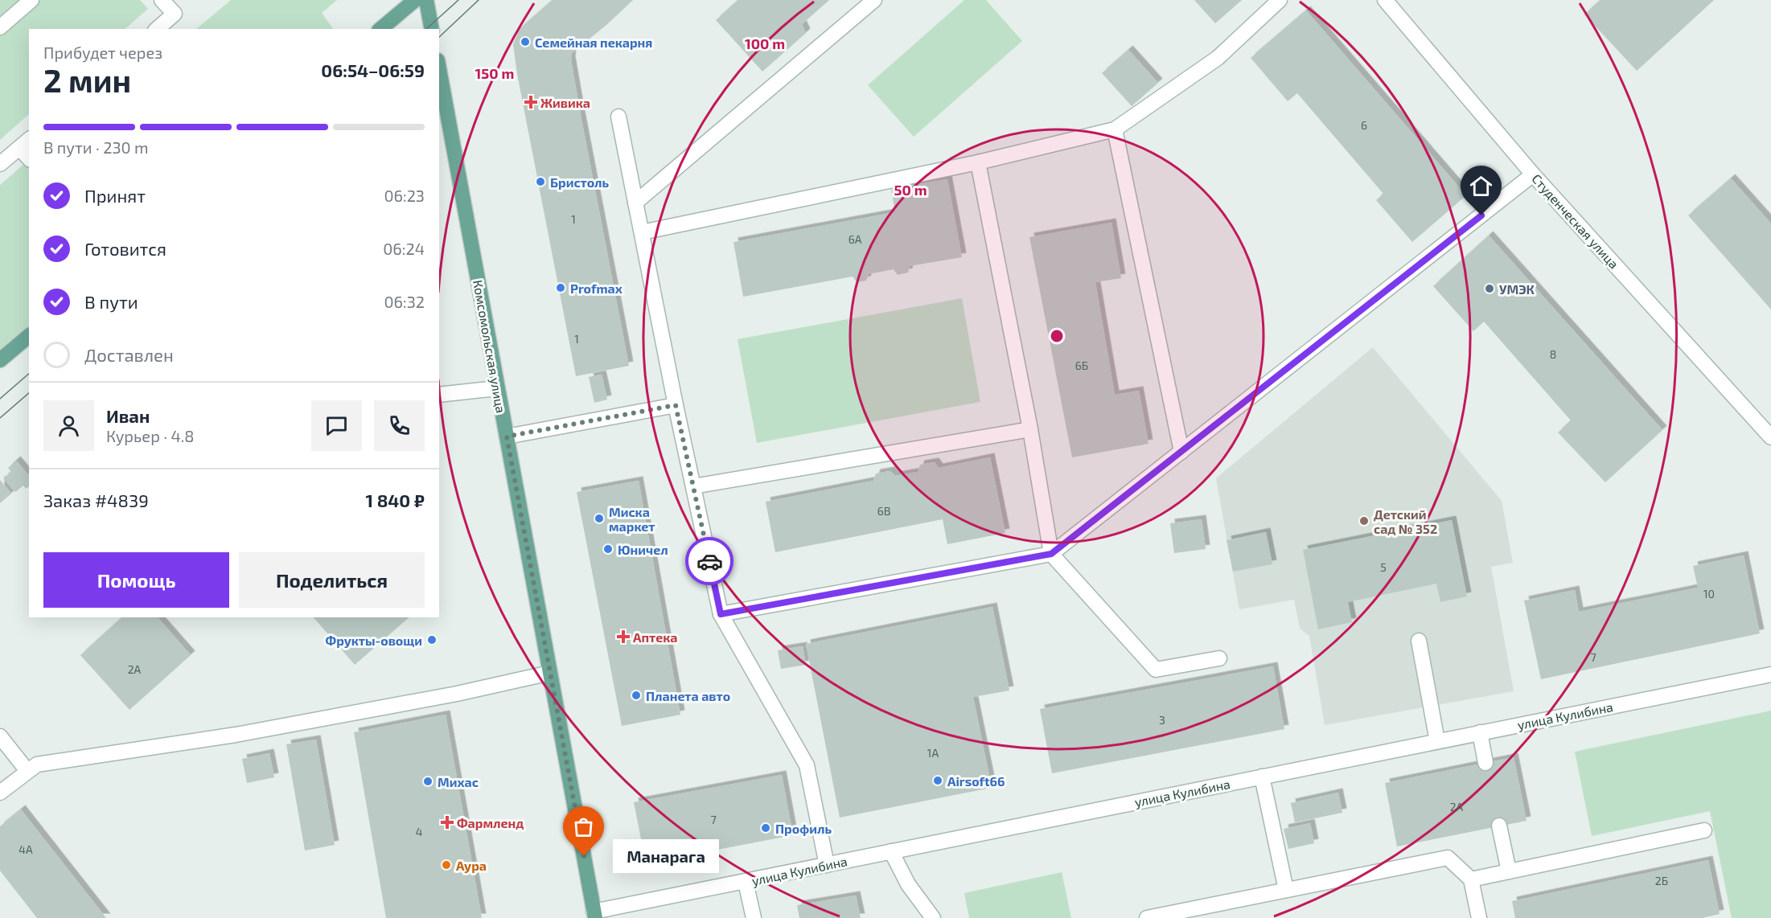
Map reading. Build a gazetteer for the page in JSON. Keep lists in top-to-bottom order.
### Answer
{
  "streets": {
    "main road": ["Комсомольская улица"],
    "street": ["Студенческая улица", "улица Кулибина"]
  },
  "crossings": [
    ["Комсомольская улица", "улица Кулибина"]
  ],
  "places": {
    "other": [
      "Семейная пекарня",
      "Бристоль",
      "Profmax",
      "УМЭК",
      "Миска маркет",
      "Детский сад № 352",
      "Юничел",
      "Фрукты-овощи",
      "Планета авто",
      "Airsoft66",
      "Михас",
      "Профиль",
      "Манарага",
      "Аура"
    ],
    "health": ["Живика", "Аптека", "Фармленд"]
  },
  "house_numbers": [
    "6",
    "1",
    "6А",
    "1",
    "8",
    "6Б",
    "6В",
    "5",
    "10",
    "7",
    "2А",
    "3",
    "1А",
    "2А",
    "7",
    "4",
    "4А",
    "2Б"
  ],
  "page": {
    "heading": ["2 мин", "Прибудет через", "06:54–06:59"],
    "panel": [
      "Иван",
      "Курьер · 4.8",
      "Заказ #4839",
      "1 840 ₽"
    ],
    "bar": "В пути · 230 m",
    "list": [
      ["Принят", "06:23"],
      ["Готовится", "06:24"],
      ["В пути", "06:32"],
      "Доставлен"
    ],
    "buttons": ["Помощь", "Поделиться"],
    "bubble": "Манарага"
  },
  "rings": ["100 m", "150 m", "50 m"]
}
